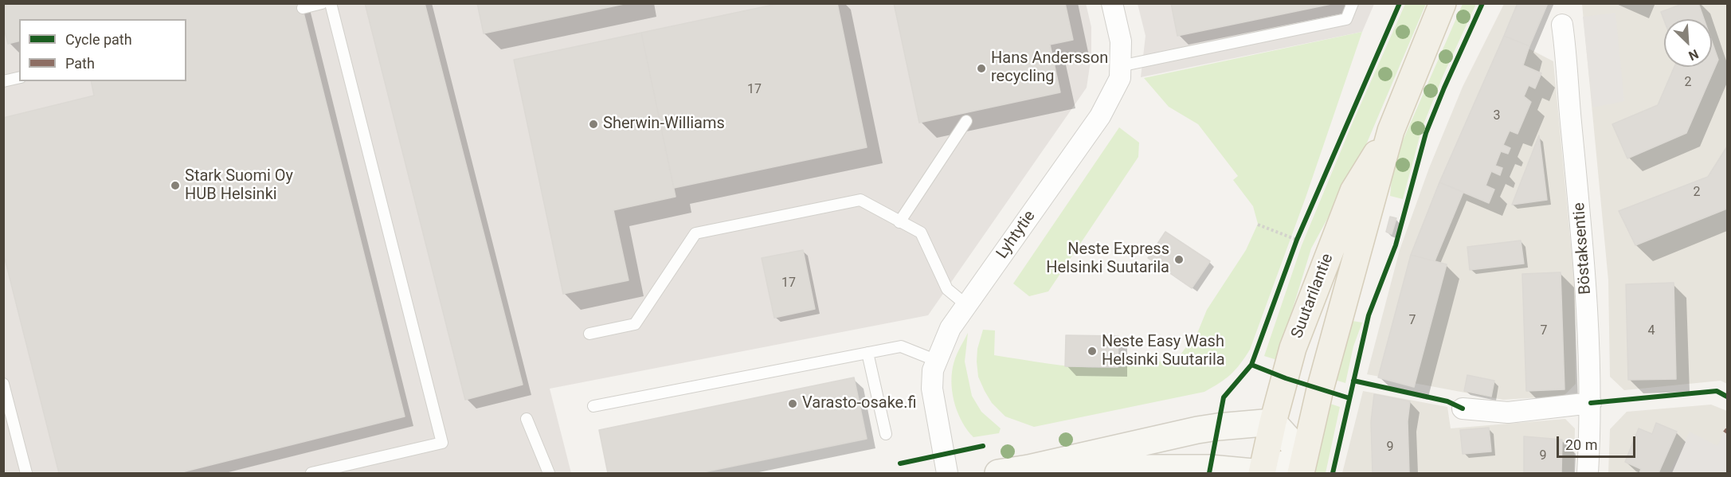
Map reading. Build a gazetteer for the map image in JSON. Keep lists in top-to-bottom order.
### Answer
{
  "streets": {
    "main road": ["Suutarilantie"],
    "street": ["Lyhtytie", "Böstaksentie"]
  },
  "places": [
    "Hans Andersson recycling",
    "Sherwin-Williams",
    "Stark Suomi Oy HUB Helsinki",
    "Neste Express Helsinki Suutarila",
    "Neste Easy Wash Helsinki Suutarila",
    "Varasto-osake.fi"
  ],
  "house_numbers": [
    "2",
    "17",
    "3",
    "2",
    "17",
    "7",
    "7",
    "4",
    "9",
    "9"
  ],
  "legend": ["Cycle path", "Path"],
  "scale_bar": "20 m",
  "north": "bottom right"
}
